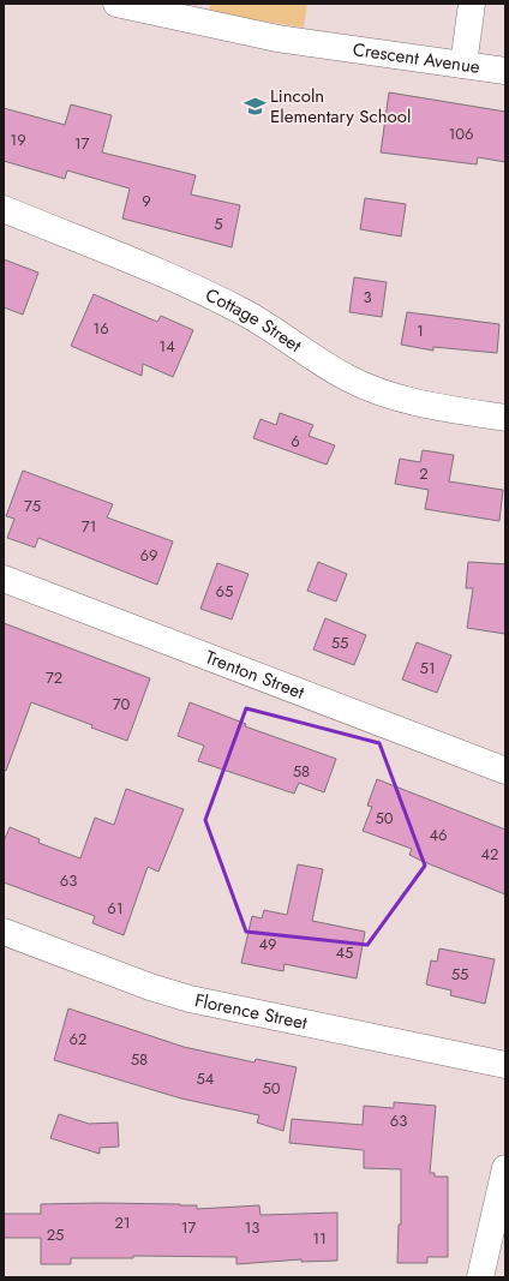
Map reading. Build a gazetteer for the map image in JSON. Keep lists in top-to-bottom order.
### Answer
{
  "streets": {
    "street": [
      "Crescent Avenue",
      "Cottage Street",
      "Trenton Street",
      "Florence Street"
    ]
  },
  "places": {
    "school or university": ["Lincoln Elementary School"]
  },
  "house_numbers": [
    "106",
    "19",
    "17",
    "9",
    "5",
    "3",
    "16",
    "1",
    "14",
    "6",
    "2",
    "75",
    "71",
    "69",
    "65",
    "55",
    "51",
    "72",
    "70",
    "58",
    "50",
    "46",
    "42",
    "63",
    "61",
    "49",
    "45",
    "55",
    "62",
    "58",
    "54",
    "50",
    "63",
    "21",
    "17",
    "13",
    "25",
    "11"
  ]
}
